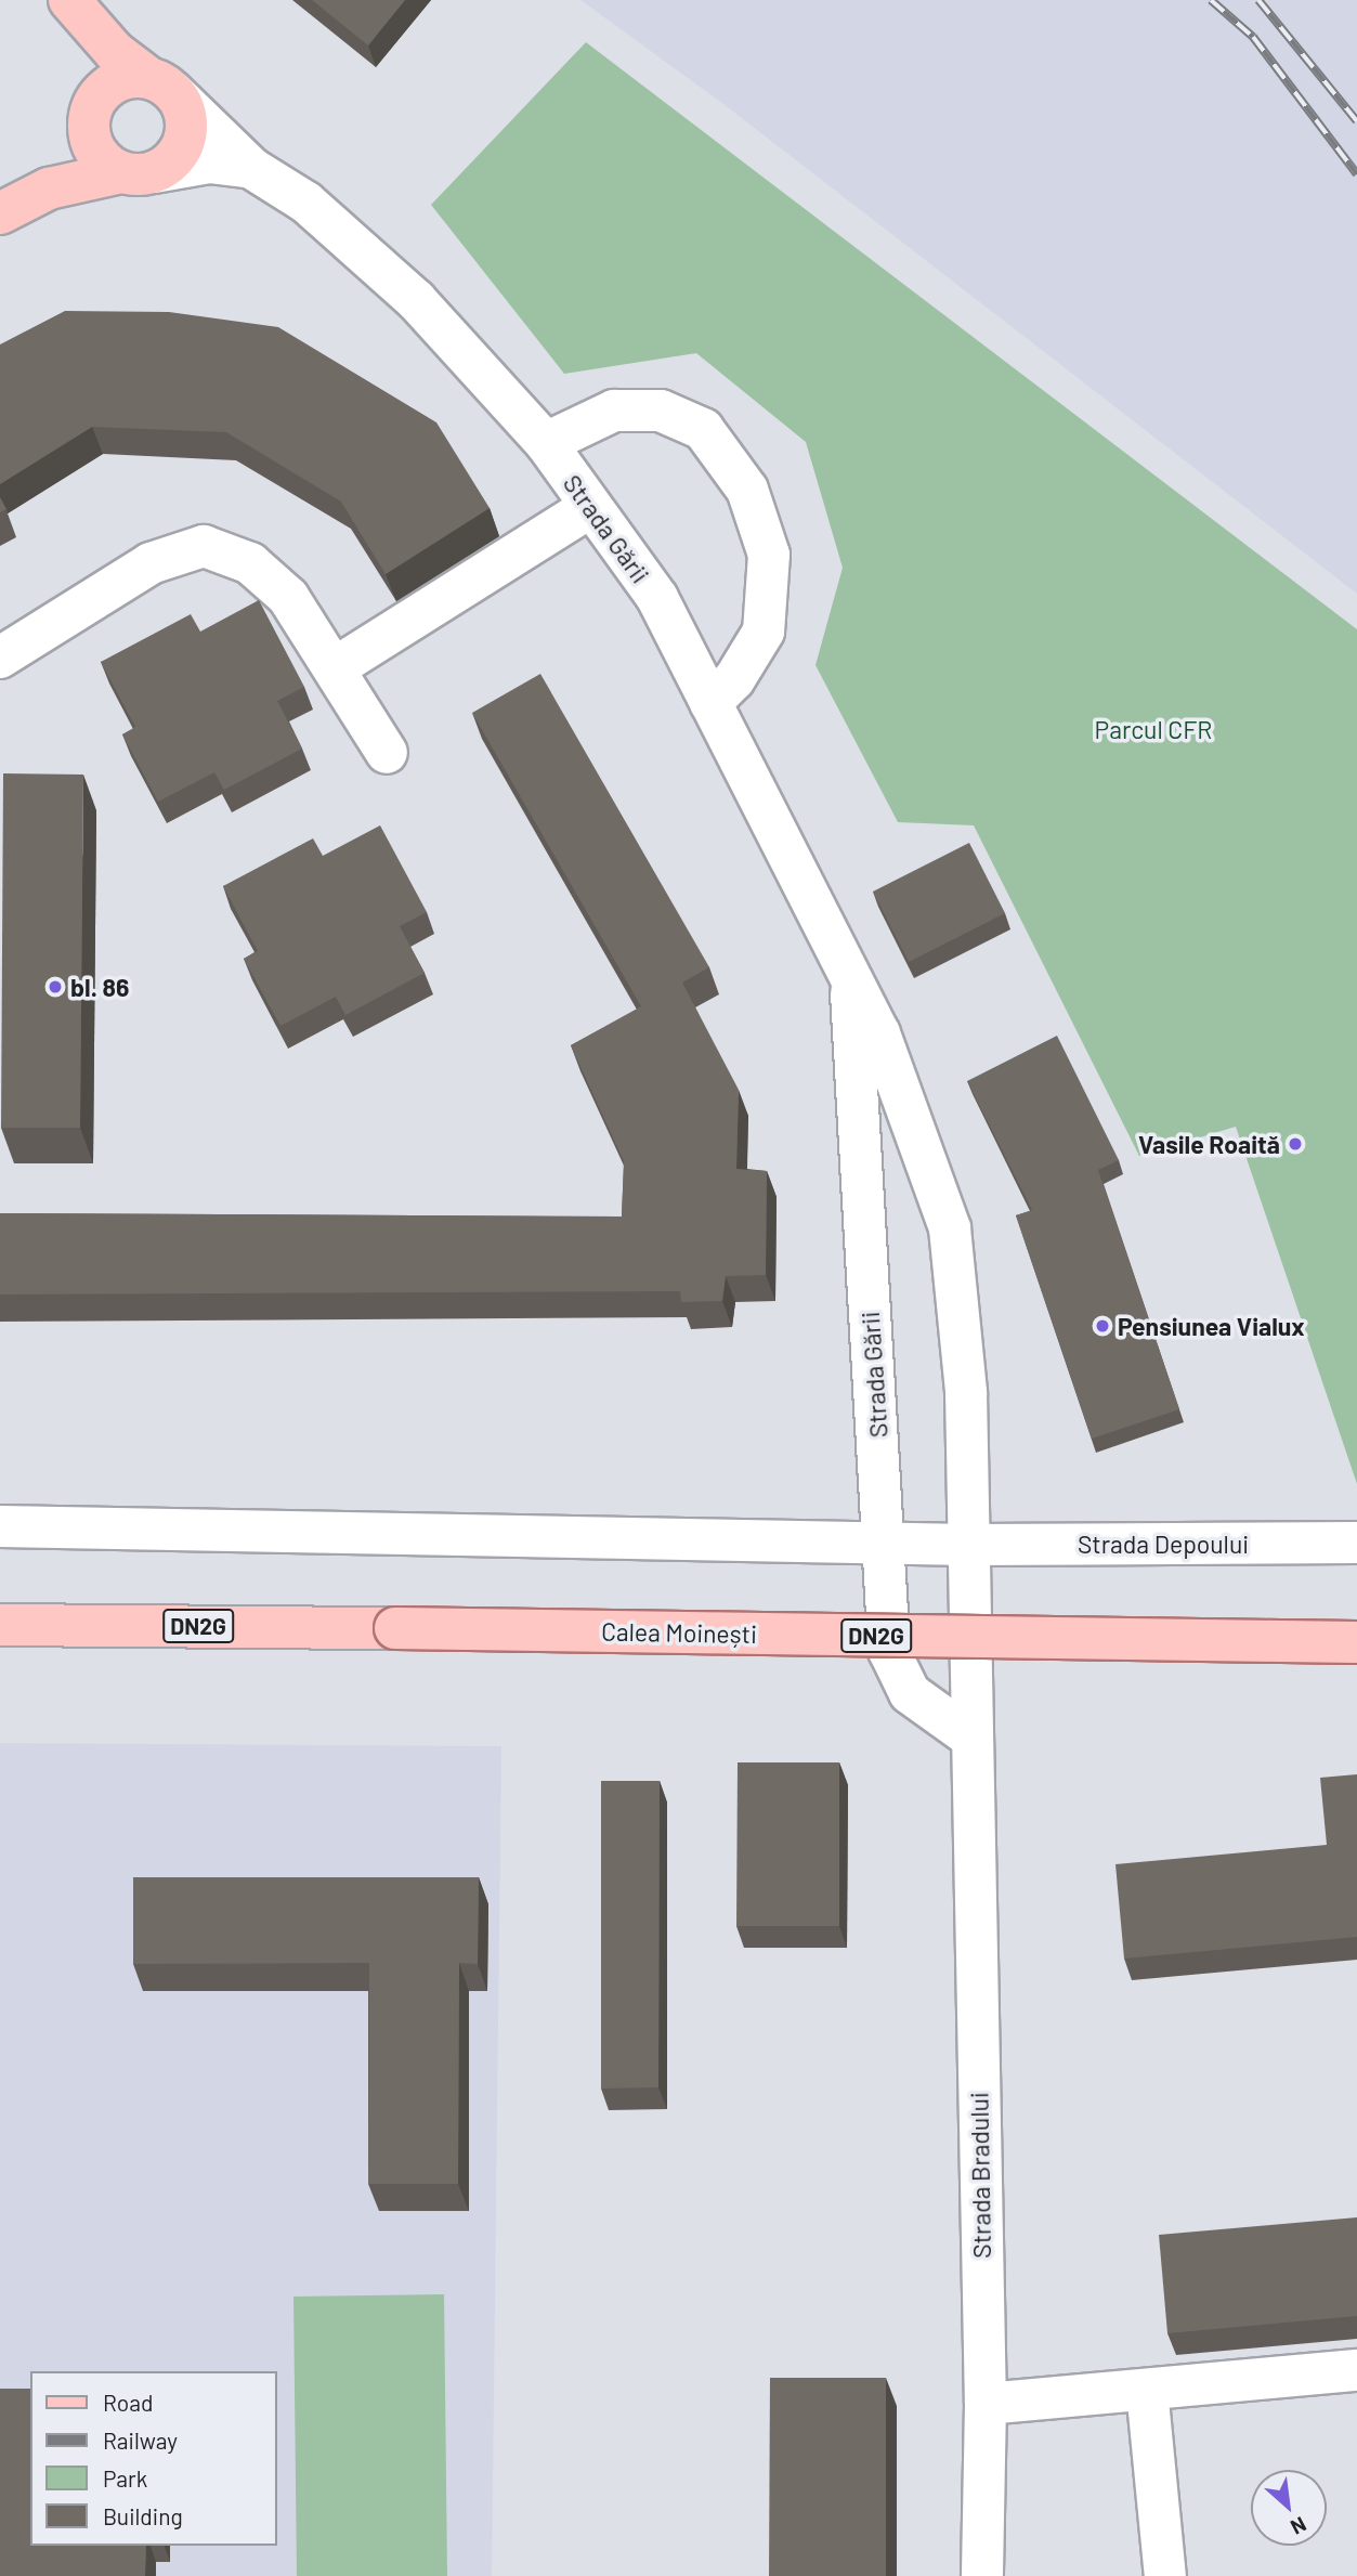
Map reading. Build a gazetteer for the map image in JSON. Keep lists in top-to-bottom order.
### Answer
{
  "streets": {
    "main road": ["Strada Gării", "DN2G", "Calea Moinești"],
    "street": ["Strada Depoului", "Strada Bradului"]
  },
  "crossings": [
    ["Strada Gării", "Strada Depoului"],
    ["Strada Gării", "Strada Bradului"]
  ],
  "parks": ["Parcul CFR"],
  "places": ["bl. 86", "Vasile Roaită", "Pensiunea Vialux"],
  "legend": [
    "Road",
    "Railway",
    "Park",
    "Building"
  ],
  "north": "bottom right"
}
